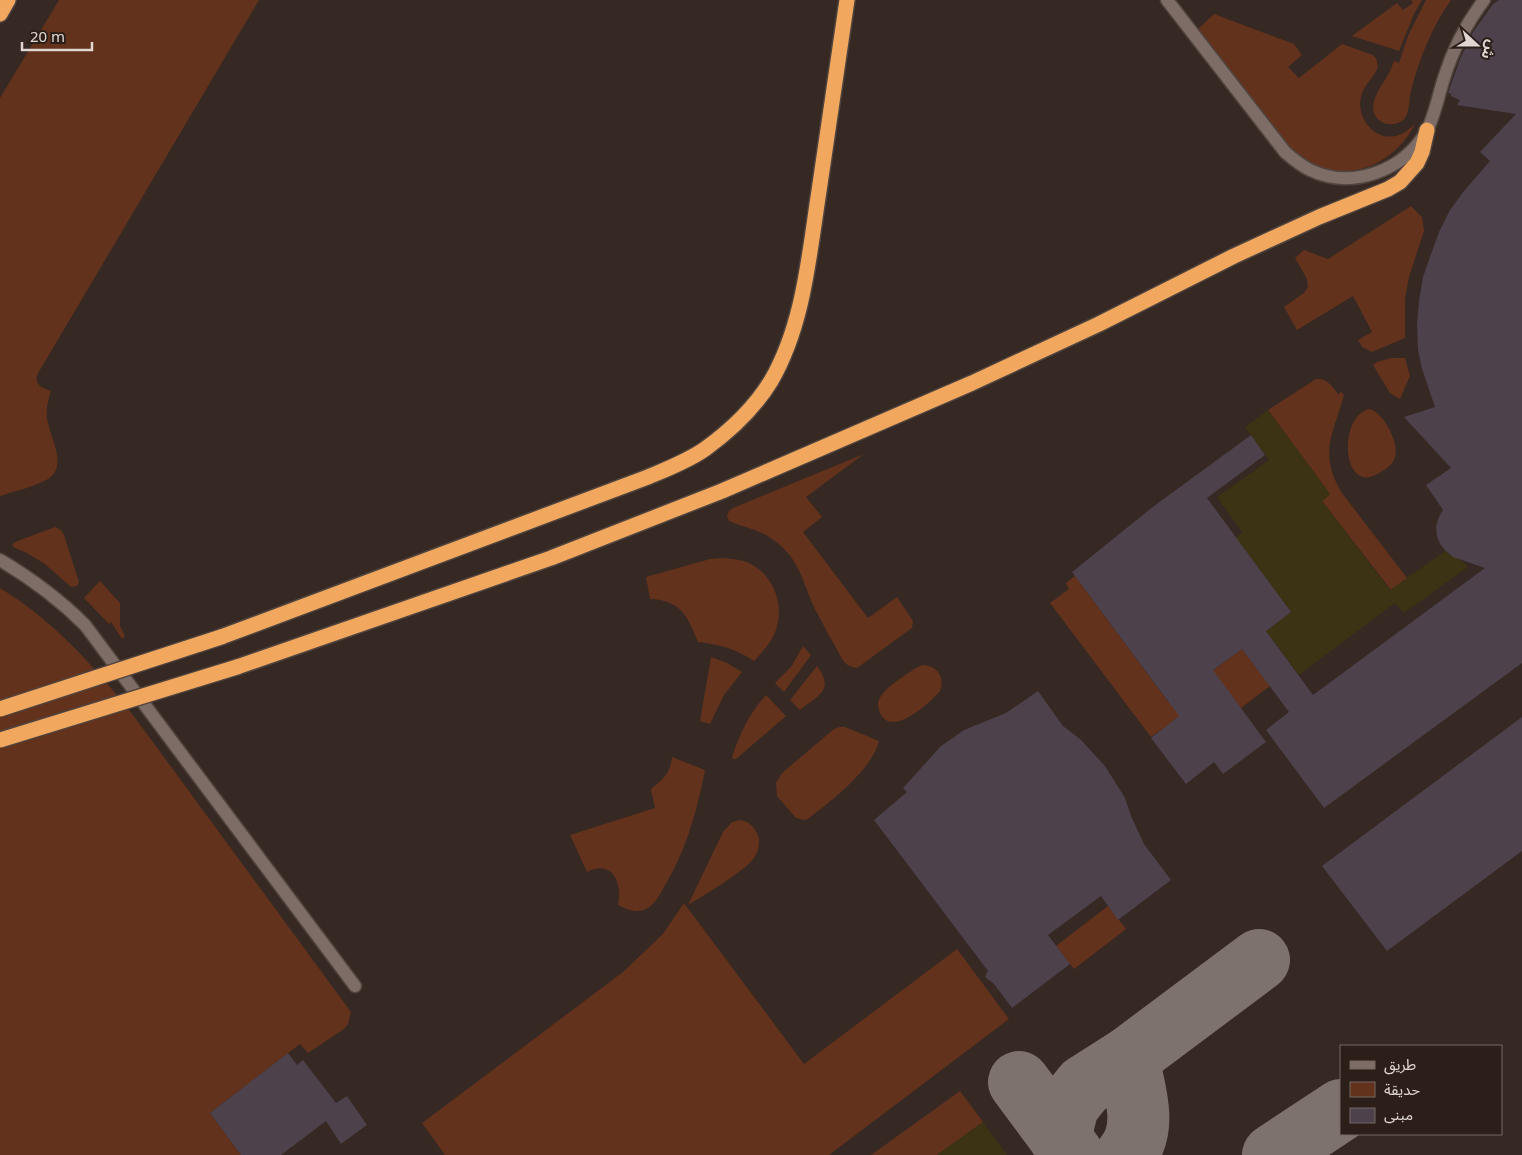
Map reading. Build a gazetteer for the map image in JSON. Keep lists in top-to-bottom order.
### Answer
{
  "legend": ["طريق", "حديقة", "مبنى"],
  "scale_bar": "20 m",
  "north": "right"
}
